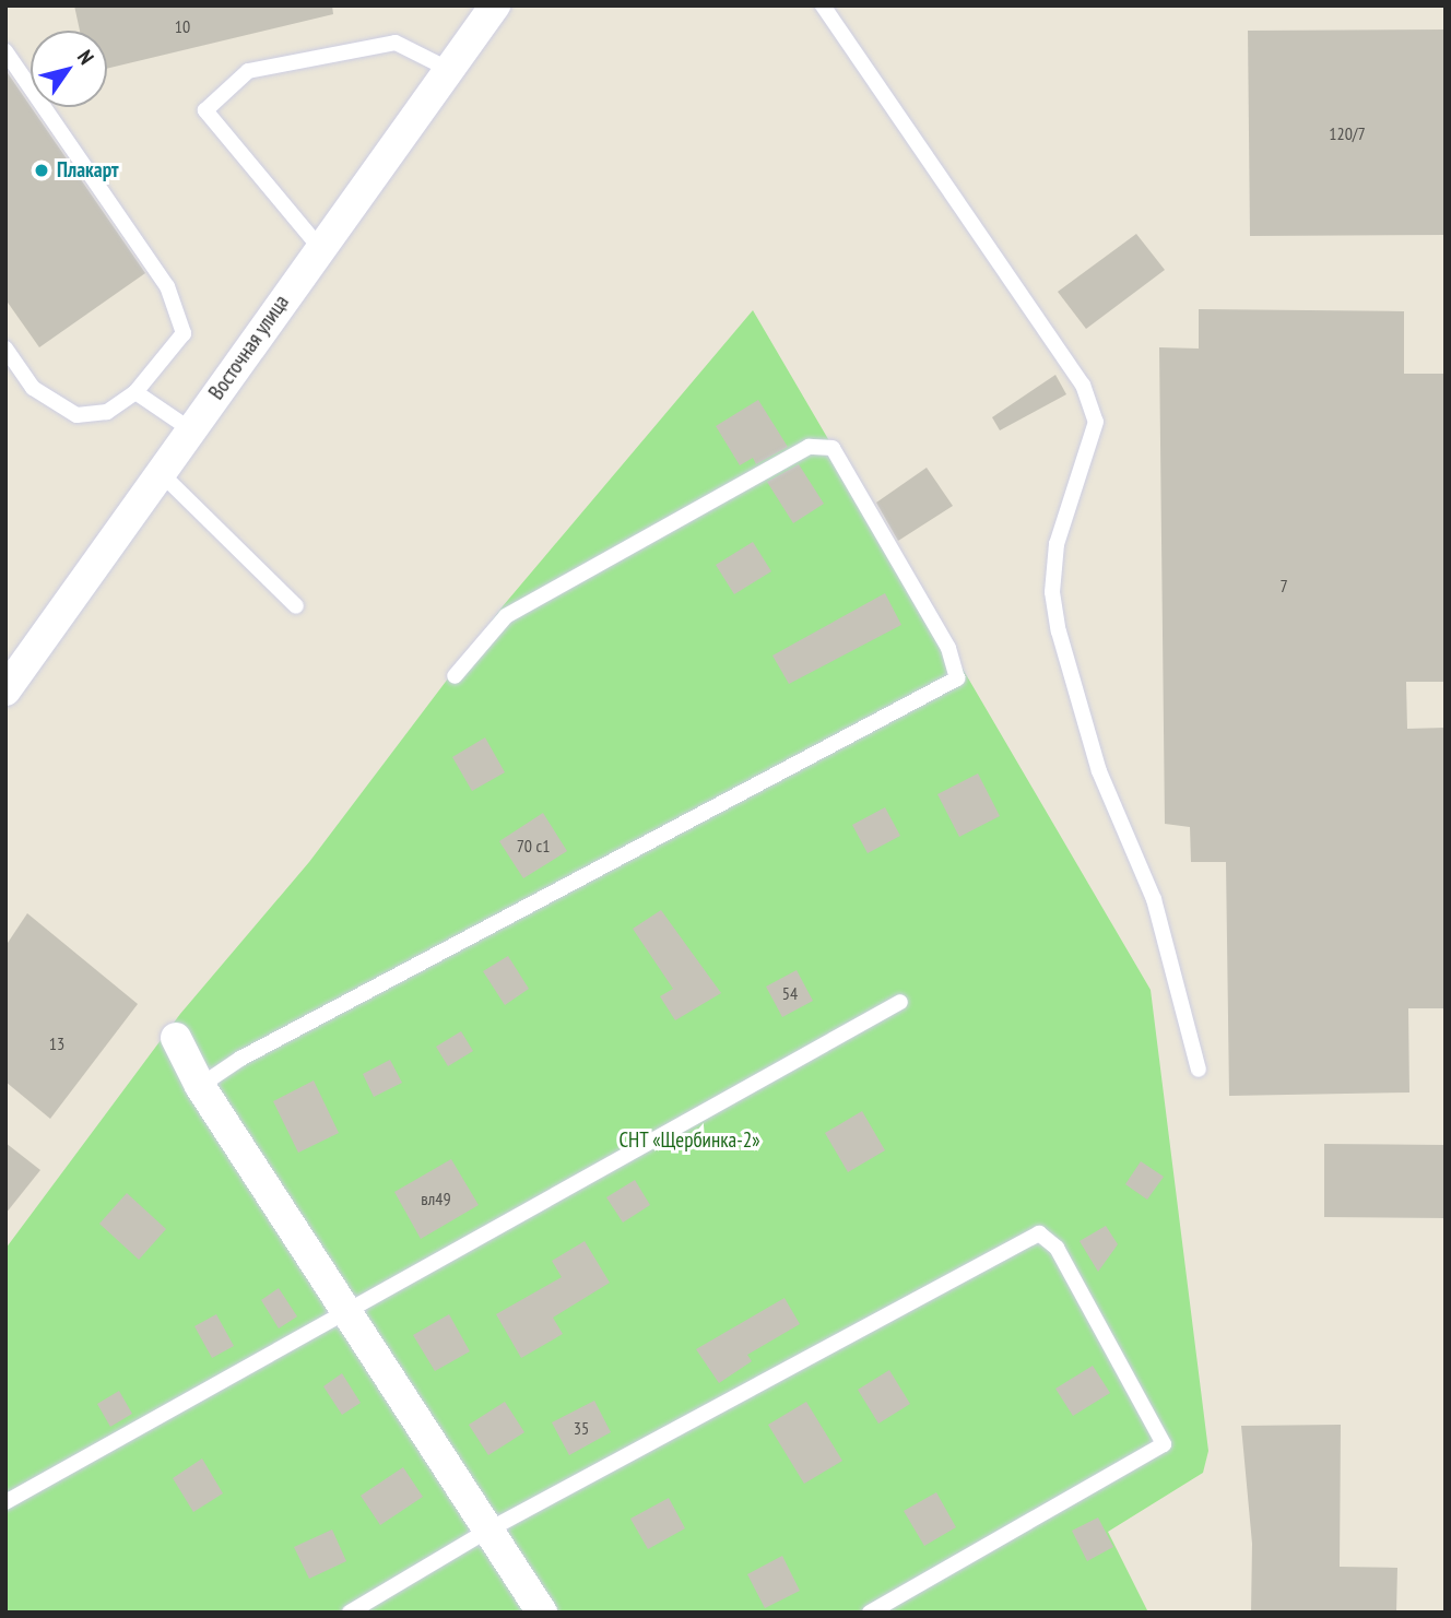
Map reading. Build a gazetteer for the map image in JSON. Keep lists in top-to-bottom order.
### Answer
{
  "streets": {
    "street": ["Восточная улица"]
  },
  "parks": ["СНТ «Щербинка-2»"],
  "places": ["Плакарт"],
  "house_numbers": [
    "10",
    "120/7",
    "7",
    "70 с1",
    "54",
    "13",
    "вл49",
    "35"
  ],
  "north": "top right"
}
